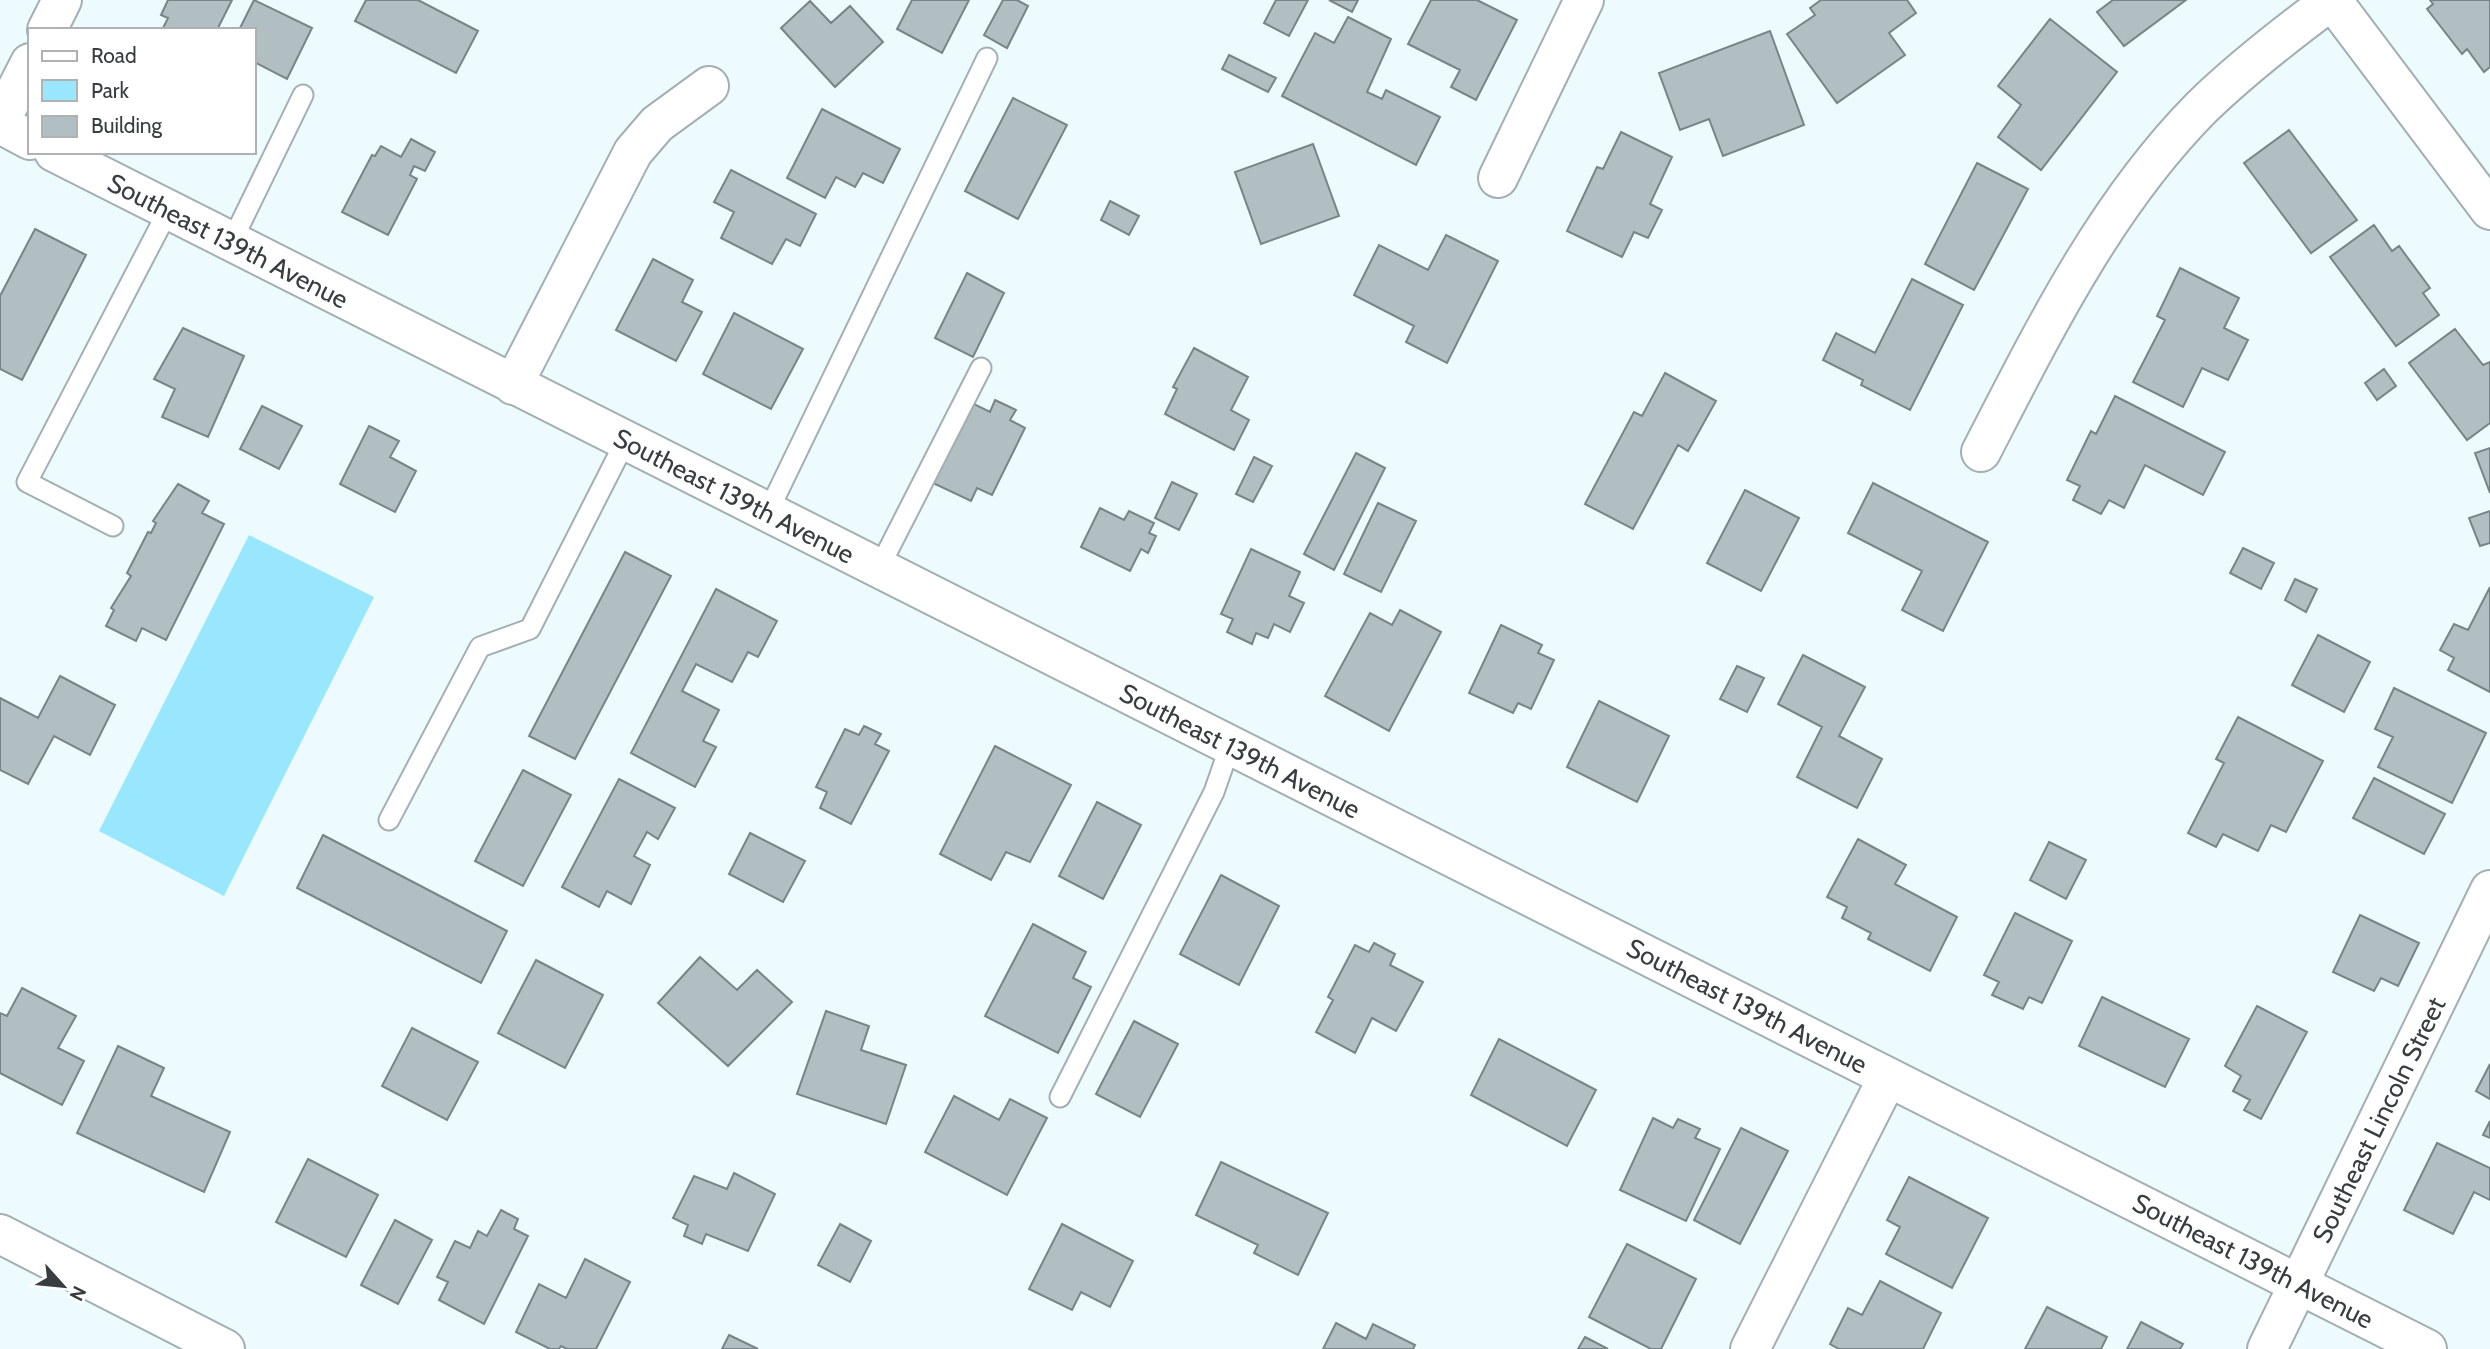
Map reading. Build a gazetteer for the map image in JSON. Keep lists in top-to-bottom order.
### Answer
{
  "streets": {
    "street": ["Southeast 139th Avenue", "Southeast Lincoln Street"]
  },
  "crossings": [
    ["Southeast 139th Avenue", "Southeast Lincoln Street"]
  ],
  "legend": ["Road", "Park", "Building"],
  "north": "bottom right"
}
